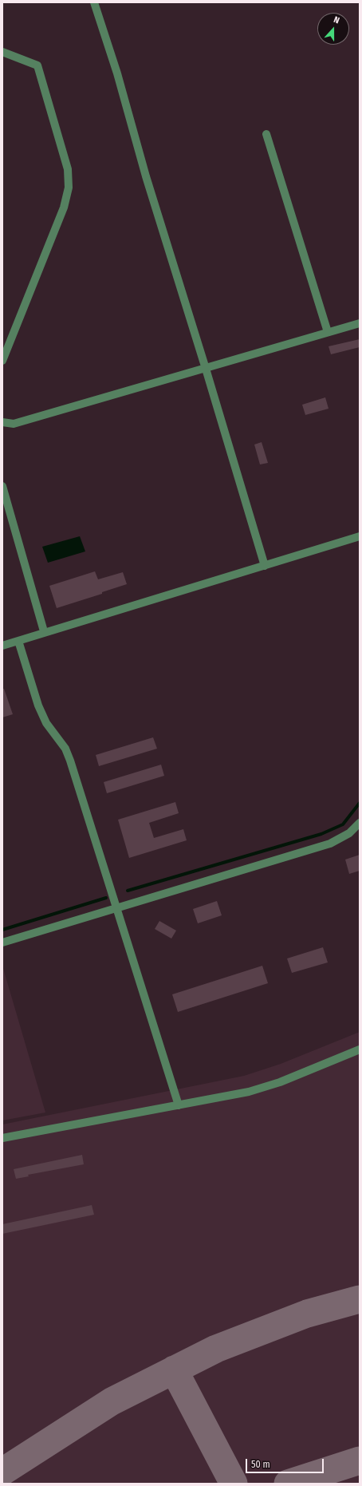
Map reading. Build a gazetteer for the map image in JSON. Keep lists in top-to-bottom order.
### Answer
{
  "scale_bar": "50 m",
  "north": "top"
}
